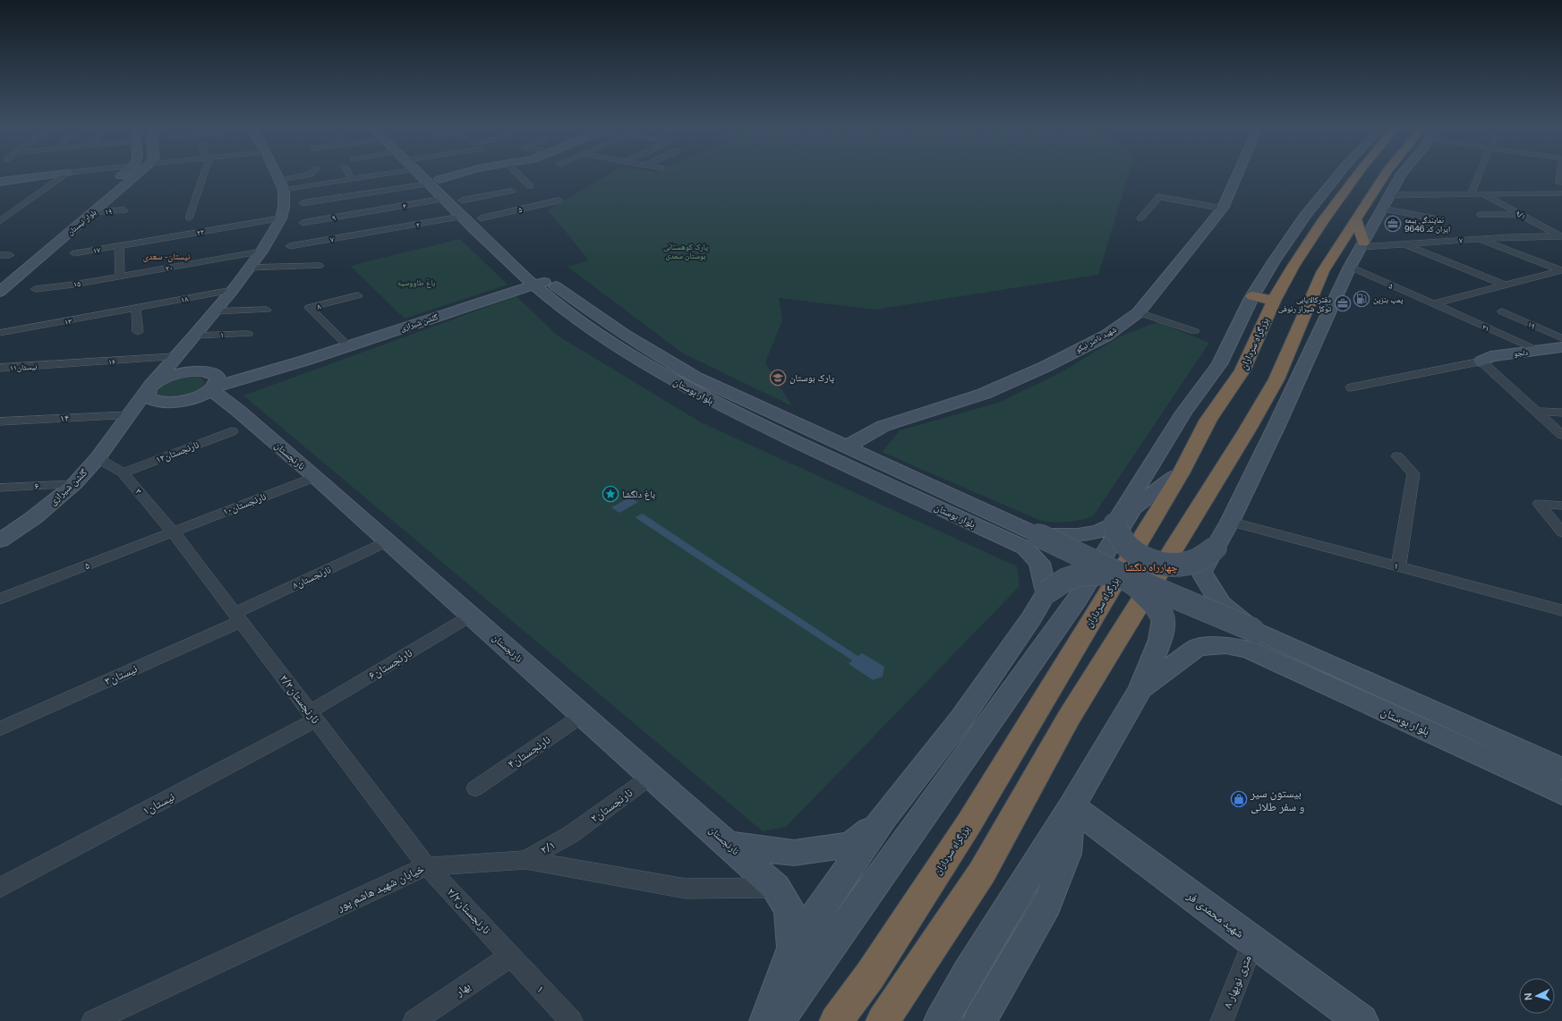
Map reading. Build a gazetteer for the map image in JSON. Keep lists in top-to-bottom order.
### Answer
{
  "streets": {
    "highway": ["بزرگراه سرداران"],
    "main road": [
      "بلوار نیستان",
      "گلشن شیرازی",
      "شهید ناصر نیکو",
      "دلجو",
      "بلوار بوستان",
      "نارنجستان",
      "شهید محمدی فر"
    ],
    "street": [
      "۴",
      "۵",
      "۱۹",
      "۹/۱",
      "۹",
      "۲",
      "۲۲",
      "۷",
      "۱۷",
      "۲۰",
      "۱۵",
      "۱۸",
      "۸",
      "۱۳",
      "۲۱",
      "۱",
      "۱۶",
      "۱۱نیستان",
      "۱۴",
      "۱۲نارنجستان",
      "۶",
      "۳",
      "۱۰نارنجستان",
      "۸نارنجستان",
      "۶نارنجستان",
      "۳نیستان",
      "۲/۳نارنجستان",
      "۴نارنجستان",
      "۱نیستان",
      "۲نارنجستان",
      "۲/۱",
      "خیابان شهید هاشم پور",
      "۲/۲نارنجستان",
      "۸ متری نوبهار",
      "بهار"
    ]
  },
  "crossings": [
    ["۴", "۹"],
    ["۴", "بلوار بوستان"],
    ["۵", "۲۱"],
    ["۵", "بلوار بوستان"],
    ["۵", "۳"],
    ["۵", "۱۰نارنجستان"],
    ["۵", "۲/۳نارنجستان"],
    ["۱۹", "بلوار نیستان"],
    ["۹/۱", "۷"],
    ["۲", "۷"],
    ["۲", "بلوار بوستان"],
    ["۲۲", "۱۷"],
    ["۲۰", "۱۵"],
    ["۱۸", "۱۳"],
    ["۸", "گلشن شیرازی"],
    ["گلشن شیرازی", "بلوار بوستان"],
    ["گلشن شیرازی", "۱۴"],
    ["گلشن شیرازی", "۶"],
    ["گلشن شیرازی", "۳"],
    ["۲۱", "دلجو"],
    ["۱", "۲/۲نارنجستان"],
    ["۱", "بهار"],
    ["شهید ناصر نیکو", "بلوار بوستان"],
    ["۱۶", "۱۱نیستان"],
    ["۱۲نارنجستان", "نارنجستان"],
    ["۱۲نارنجستان", "۳"],
    ["نارنجستان", "۱۰نارنجستان"],
    ["نارنجستان", "۸نارنجستان"],
    ["نارنجستان", "۶نارنجستان"],
    ["نارنجستان", "۴نارنجستان"],
    ["نارنجستان", "۲نارنجستان"],
    ["نارنجستان", "خیابان شهید هاشم پور"],
    ["۳", "۱۰نارنجستان"],
    ["۳", "۲/۳نارنجستان"],
    ["۱۰نارنجستان", "۲/۳نارنجستان"],
    ["۸نارنجستان", "۳نیستان"],
    ["۸نارنجستان", "۲/۳نارنجستان"],
    ["۶نارنجستان", "۲/۳نارنجستان"],
    ["۶نارنجستان", "۱نیستان"],
    ["۳نیستان", "۲/۳نارنجستان"],
    ["۲/۳نارنجستان", "۱نیستان"],
    ["۲/۳نارنجستان", "خیابان شهید هاشم پور"],
    ["۲/۳نارنجستان", "۲/۲نارنجستان"],
    ["۲نارنجستان", "۲/۱"],
    ["۲/۱", "خیابان شهید هاشم پور"],
    ["خیابان شهید هاشم پور", "۲/۲نارنجستان"],
    ["۲/۲نارنجستان", "بهار"],
    ["شهید محمدی فر", "۸ متری نوبهار"]
  ],
  "districts": ["نیستان - سعدی", "چهارراه دلگشا"],
  "parks": ["پارک کوهستانی بوستان سعدی", "باغ طاووسیه"],
  "places": {
    "office": ["نمایندگی بیمه ایران کد 9646", "دفترکالایابی توکل شیراز رئوفی"],
    "fuel station": ["پمپ بنزین"],
    "school or university": ["پارک بوستان"],
    "place": ["باغ دلگشا"],
    "shop": ["بیستون سیر و سفر طلائی"]
  },
  "north": "left"
}
